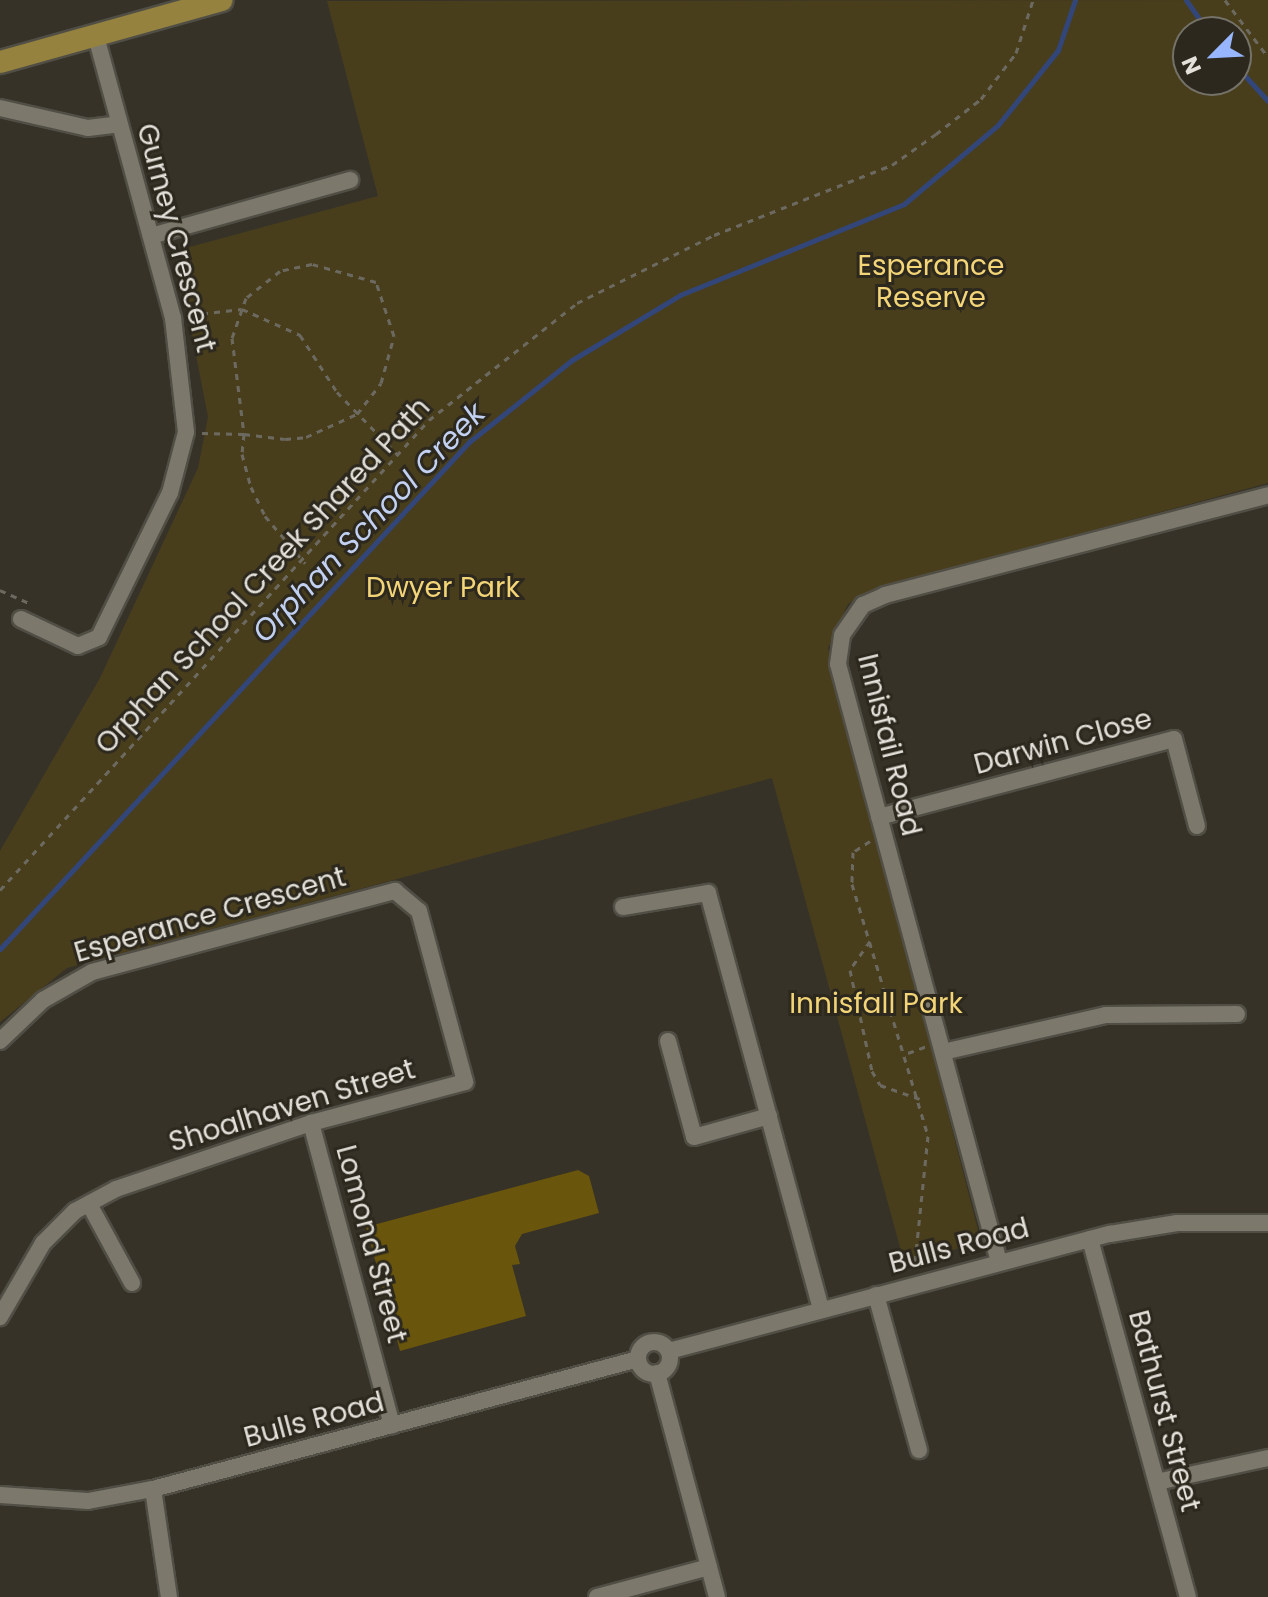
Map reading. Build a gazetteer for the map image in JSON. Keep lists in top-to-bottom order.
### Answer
{
  "streets": {
    "street": [
      "Gurney Crescent",
      "Darwin Close",
      "Innisfail Road",
      "Esperance Crescent",
      "Shoalhaven Street",
      "Lomond Street",
      "Bulls Road",
      "Bathurst Street"
    ],
    "path": ["Orphan School Creek Shared Path"]
  },
  "crossings": [
    ["Darwin Close", "Innisfail Road"],
    ["Innisfail Road", "Bulls Road"],
    ["Esperance Crescent", "Shoalhaven Street"],
    ["Shoalhaven Street", "Lomond Street"],
    ["Lomond Street", "Bulls Road"],
    ["Bulls Road", "Bathurst Street"]
  ],
  "water": ["Orphan School Creek"],
  "parks": ["Esperance Reserve", "Dwyer Park", "Innisfall Park"],
  "north": "bottom left"
}
